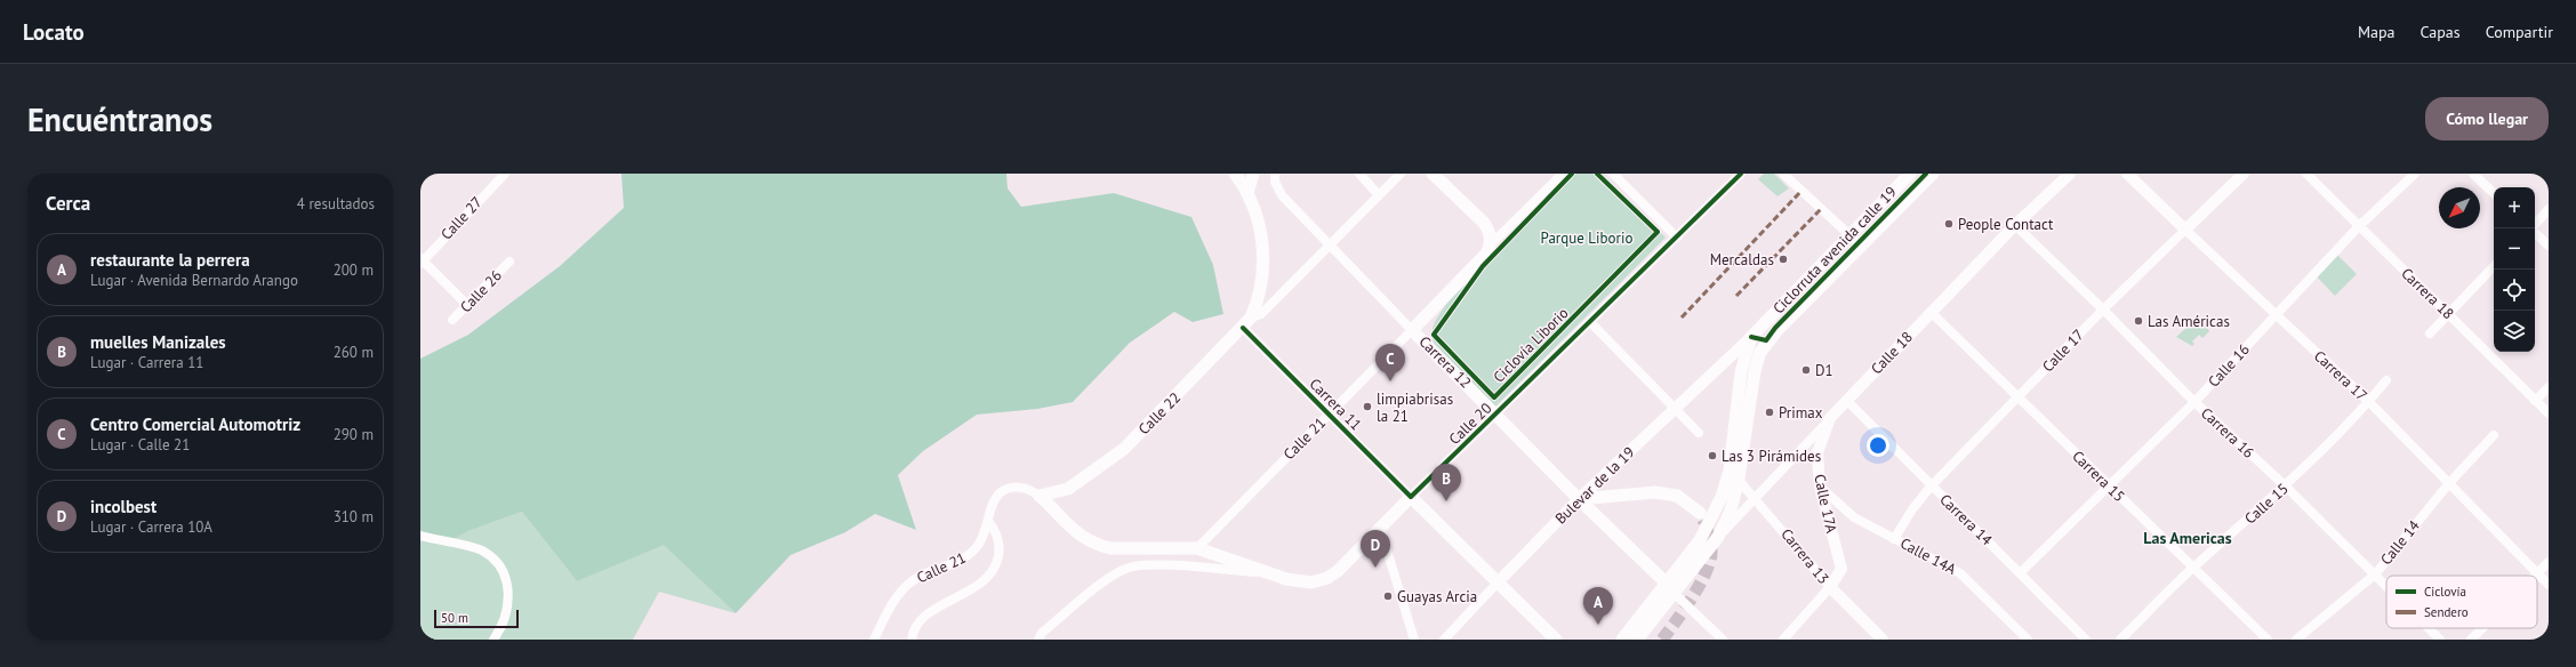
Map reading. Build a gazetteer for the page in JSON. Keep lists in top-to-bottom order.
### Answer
{
  "streets": {
    "main road": [
      "Carrera 12",
      "Carrera 11",
      "Calle 22",
      "Calle 20",
      "Calle 21"
    ],
    "street": [
      "Calle 27",
      "Calle 26",
      "Carrera 18",
      "Calle 17",
      "Calle 18",
      "Calle 16",
      "Carrera 17",
      "Carrera 16",
      "Carrera 15",
      "Bulevar de la 19",
      "Calle 17A",
      "Calle 15",
      "Carrera 14",
      "Calle 14",
      "Carrera 13",
      "Calle 14A"
    ],
    "cycle path": ["Ciclorruta avenida calle 19", "Ciclovía Liborio"]
  },
  "crossings": [
    ["Carrera 18", "Calle 16"],
    ["Calle 17", "Carrera 17"],
    ["Calle 17", "Carrera 16"],
    ["Calle 17", "Carrera 15"],
    ["Calle 17", "Carrera 14"],
    ["Calle 17", "Calle 14A"],
    ["Calle 18", "Carrera 16"],
    ["Calle 18", "Carrera 15"],
    ["Calle 18", "Calle 17A"],
    ["Calle 18", "Carrera 14"],
    ["Calle 18", "Carrera 13"],
    ["Carrera 12", "Calle 20"],
    ["Carrera 12", "Calle 21"],
    ["Carrera 12", "Bulevar de la 19"],
    ["Calle 16", "Carrera 17"],
    ["Calle 16", "Carrera 16"],
    ["Calle 16", "Carrera 15"],
    ["Calle 16", "Carrera 14"],
    ["Carrera 17", "Calle 15"],
    ["Carrera 17", "Calle 14"],
    ["Carrera 11", "Calle 22"],
    ["Carrera 11", "Calle 20"],
    ["Carrera 11", "Calle 21"],
    ["Carrera 11", "Bulevar de la 19"],
    ["Calle 22", "Calle 21"],
    ["Calle 20", "Calle 21"],
    ["Carrera 16", "Calle 15"],
    ["Carrera 16", "Calle 14"],
    ["Carrera 15", "Calle 15"],
    ["Calle 17A", "Carrera 13"],
    ["Calle 17A", "Calle 14A"]
  ],
  "districts": ["Las Americas"],
  "parks": ["Parque Liborio"],
  "places": [
    "People Contact",
    "Mercaldas",
    "Las Américas",
    "D1",
    "limpiabrisas la 21",
    "Primax",
    "Las 3 Pirámides",
    "Guayas Arcia"
  ],
  "legend": ["Ciclovía", "Sendero"],
  "scale_bar": "50 m",
  "north": "bottom left",
  "page": {
    "header": "Locato",
    "nav": ["Mapa", "Capas", "Compartir"],
    "buttons": "Cómo llegar",
    "title": "Encuéntranos",
    "heading": ["Cerca", "4 resultados"],
    "map_buttons": ["+", "−"],
    "list": [
      {
        "mark": "A",
        "name": "restaurante la perrera",
        "note": "Lugar · Avenida Bernardo Arango",
        "value": "200 m"
      },
      {
        "mark": "B",
        "name": "muelles Manizales",
        "note": "Lugar · Carrera 11",
        "value": "260 m"
      },
      {
        "mark": "C",
        "name": "Centro Comercial Automotriz",
        "note": "Lugar · Calle 21",
        "value": "290 m"
      },
      {
        "mark": "D",
        "name": "incolbest",
        "note": "Lugar · Carrera 10A",
        "value": "310 m"
      }
    ],
    "pins": [
      "C",
      "B",
      "D",
      "A"
    ],
    "scale": "50 m"
  }
}
